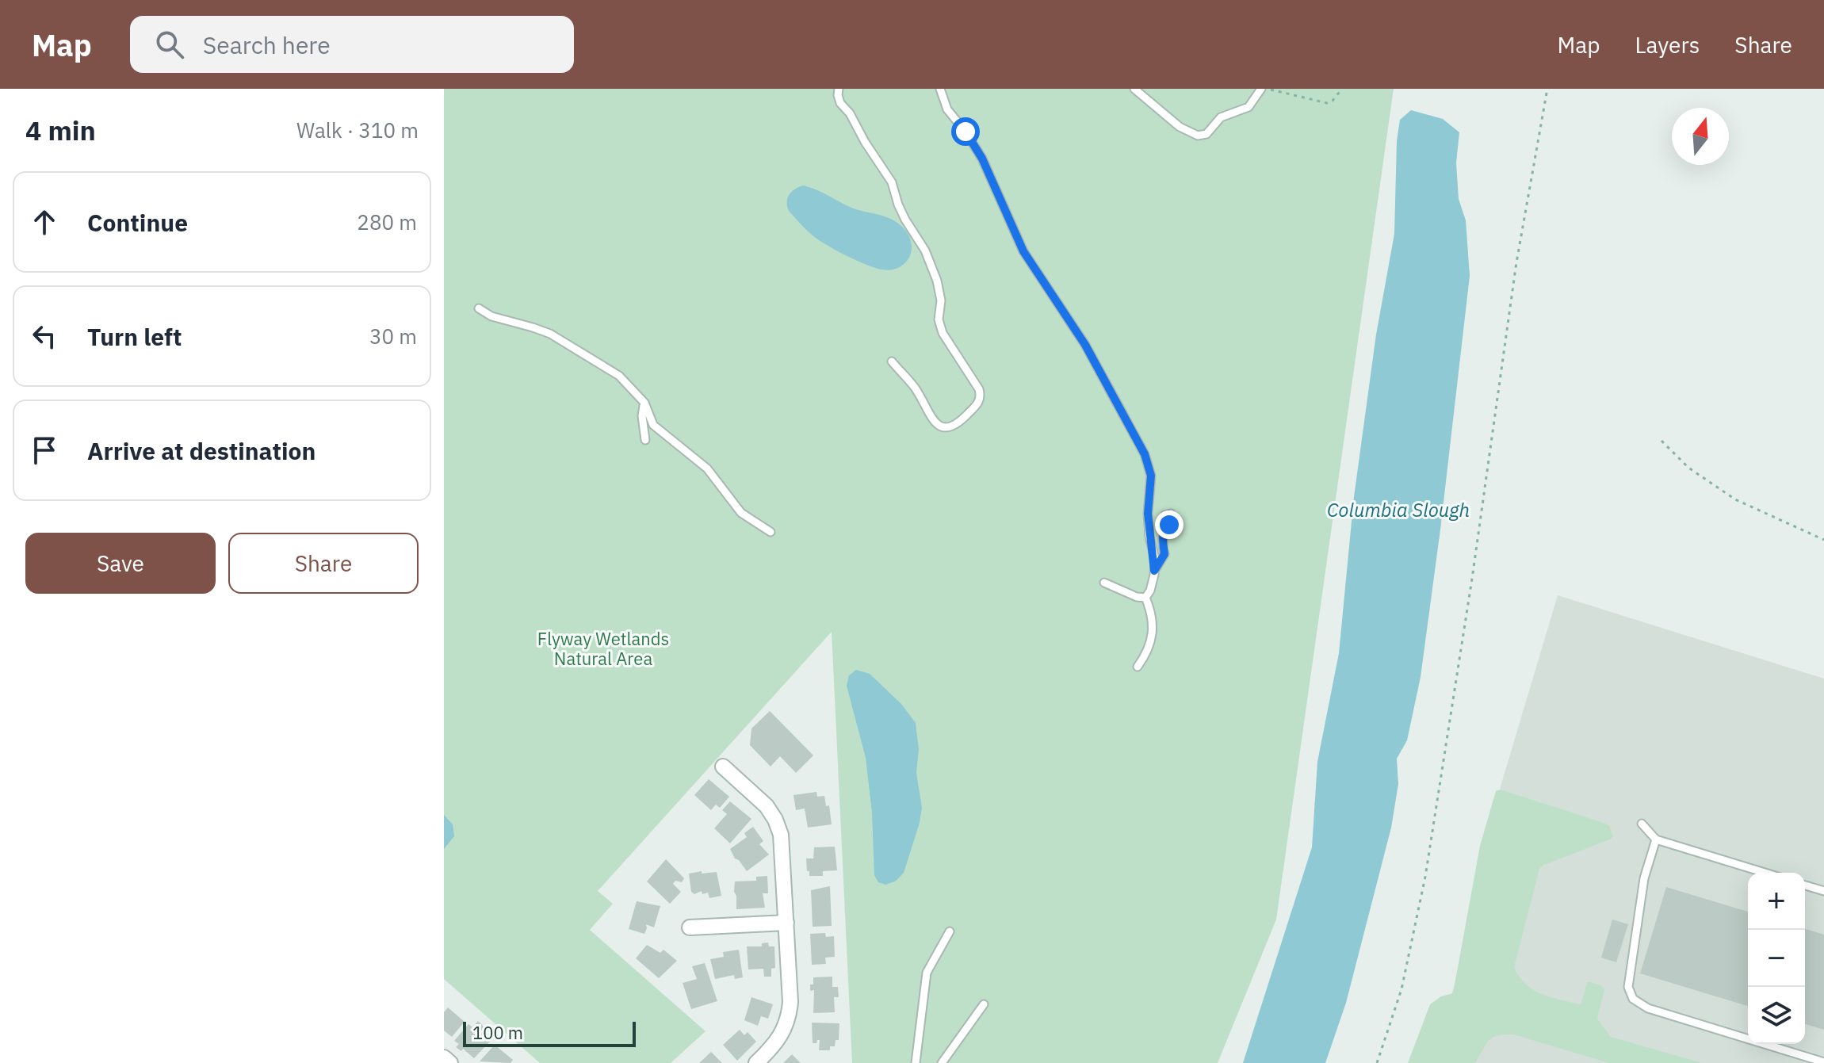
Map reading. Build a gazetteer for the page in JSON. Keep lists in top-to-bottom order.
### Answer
{
  "water": ["Columbia Slough"],
  "parks": ["Flyway Wetlands Natural Area"],
  "scale_bar": "100 m",
  "north": "top",
  "page": {
    "header": "Map",
    "search": "Search here",
    "nav": ["Map", "Layers", "Share"],
    "heading": ["4 min", "Walk · 310 m"],
    "list": [
      ["Continue", "280 m"],
      ["Turn left", "30 m"],
      "Arrive at destination"
    ],
    "buttons": ["Save", "Share"],
    "map_buttons": ["+", "−"],
    "scale": "100 m"
  }
}
